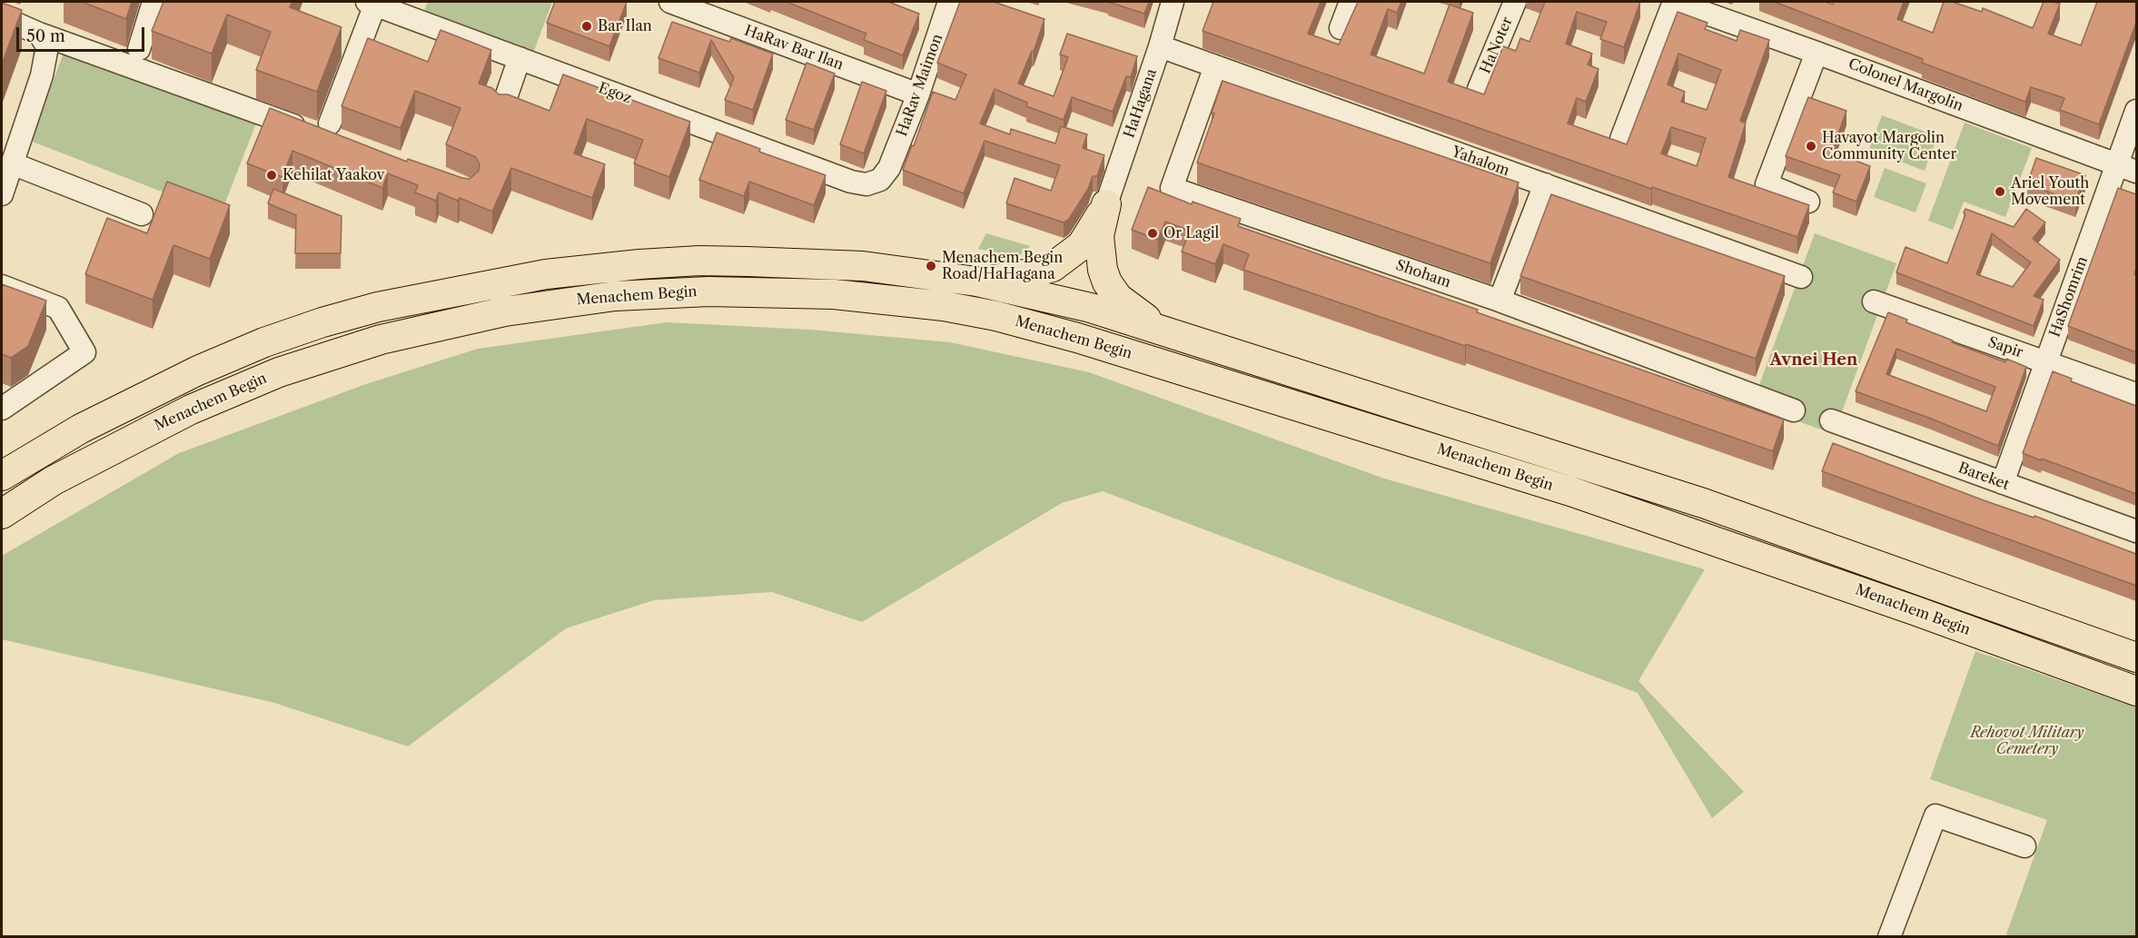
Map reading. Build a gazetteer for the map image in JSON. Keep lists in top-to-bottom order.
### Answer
{
  "streets": {
    "main road": ["Menachem Begin"],
    "street": [
      "HaNoter",
      "HaRav Bar Ilan",
      "HaRav Maimon",
      "Colonel Margolin",
      "Egoz",
      "HaHagana",
      "Yahalom",
      "Shoham",
      "HaShomrim",
      "Sapir",
      "Bareket"
    ]
  },
  "crossings": [
    ["HaRav Bar Ilan", "HaRav Maimon"],
    ["HaRav Maimon", "Egoz"],
    ["Colonel Margolin", "HaShomrim"],
    ["HaHagana", "Yahalom"],
    ["Yahalom", "Shoham"],
    ["HaShomrim", "Sapir"],
    ["HaShomrim", "Bareket"]
  ],
  "districts": ["Avnei Hen"],
  "parks": ["Rehovot Military Cemetery"],
  "places": [
    "Bar Ilan",
    "Havayot Margolin Community Center",
    "Kehilat Yaakov",
    "Ariel Youth Movement",
    "Or Lagil",
    "Menachem Begin Road/HaHagana"
  ],
  "scale_bar": "50 m"
}
